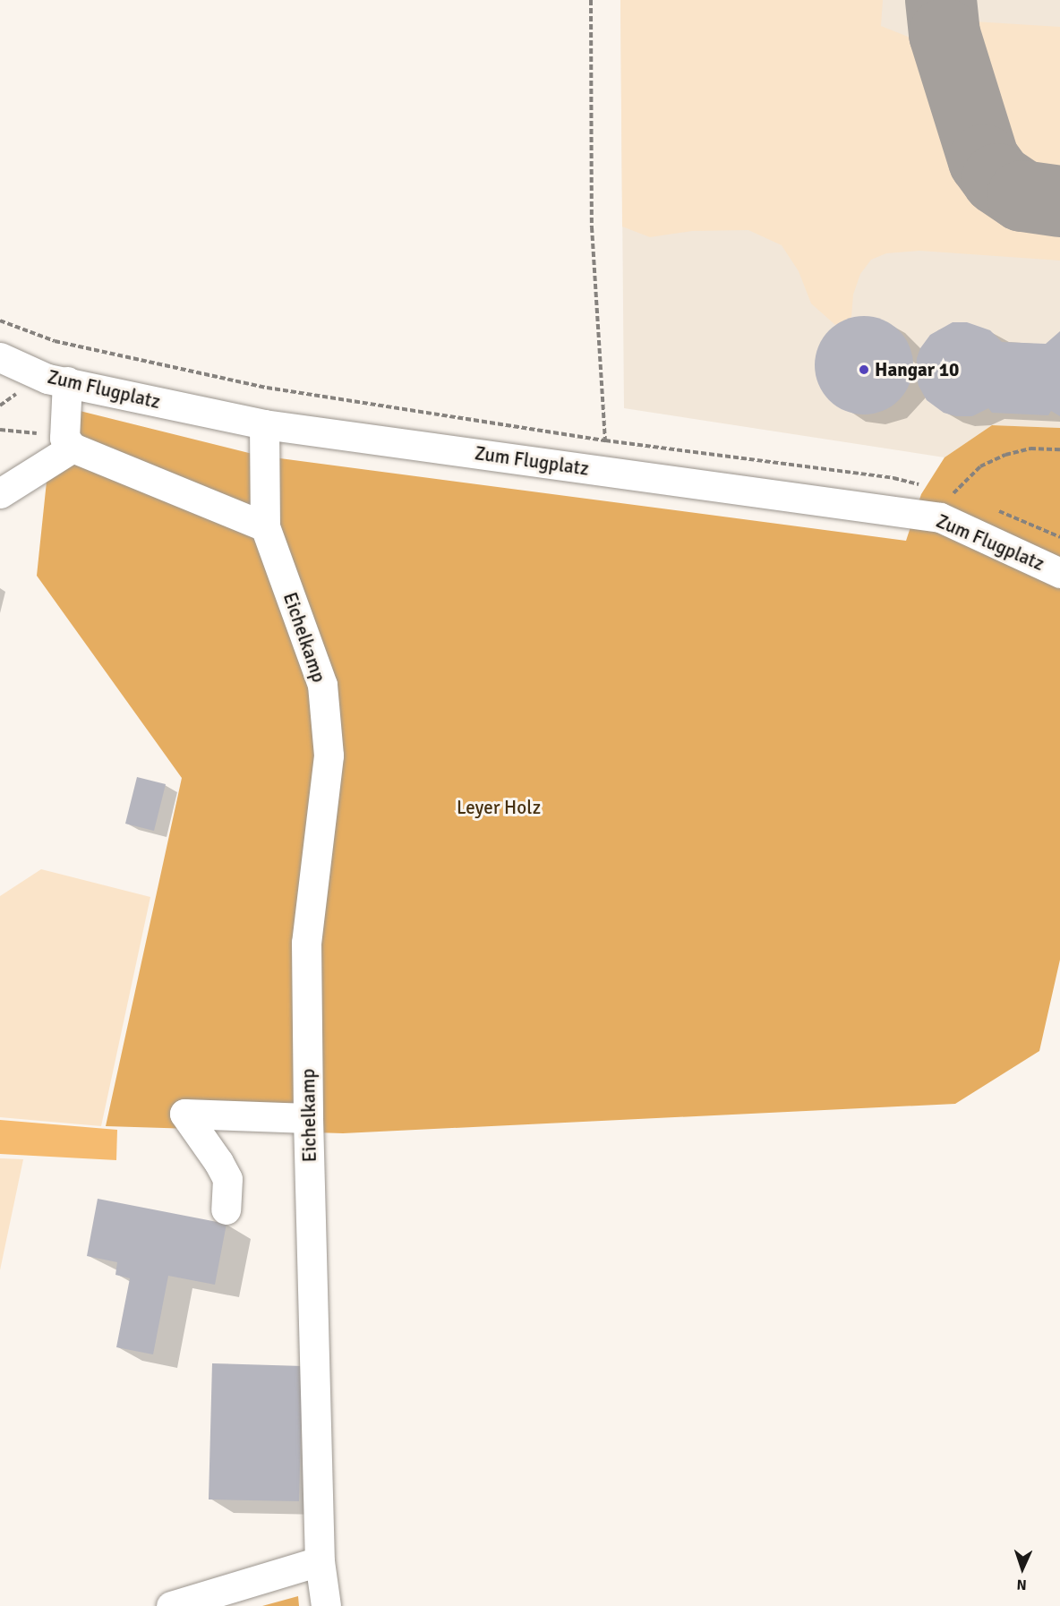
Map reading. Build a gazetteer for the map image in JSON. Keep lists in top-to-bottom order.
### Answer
{
  "streets": {
    "street": ["Zum Flugplatz", "Eichelkamp"]
  },
  "crossings": [
    ["Zum Flugplatz", "Eichelkamp"]
  ],
  "parks": ["Leyer Holz"],
  "places": ["Hangar 10"],
  "north": "bottom"
}
